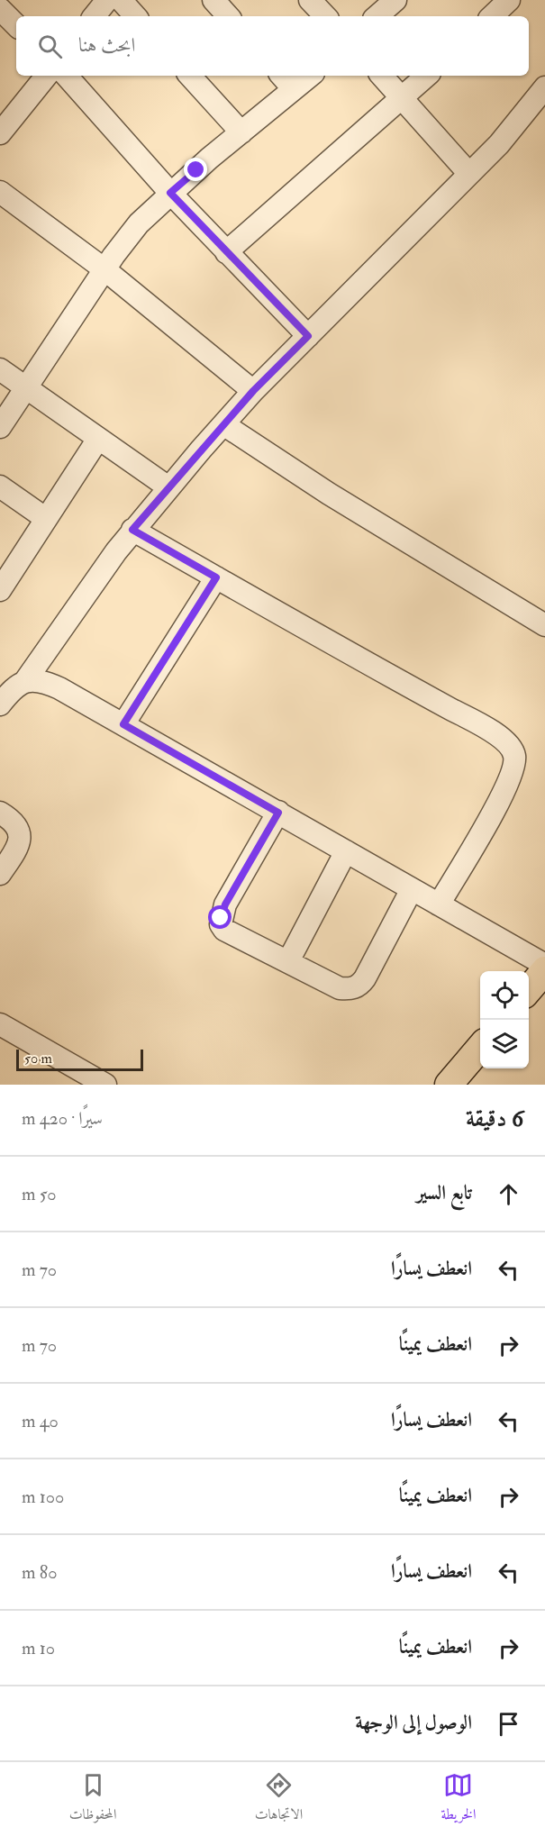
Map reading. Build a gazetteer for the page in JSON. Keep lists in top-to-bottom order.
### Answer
{
  "scale_bar": "50 m",
  "page": {
    "search": "ابحث هنا",
    "scale": "50 m",
    "heading": ["6 دقيقة", "سيرًا · 420 m"],
    "list": [
      ["تابع السير", "50 m"],
      ["انعطف يسارًا", "70 m"],
      ["انعطف يمينًا", "70 m"],
      ["انعطف يسارًا", "40 m"],
      ["انعطف يمينًا", "100 m"],
      ["انعطف يسارًا", "80 m"],
      ["انعطف يمينًا", "10 m"],
      "الوصول إلى الوجهة"
    ],
    "nav": ["الخريطة", "الاتجاهات", "المحفوظات"]
  }
}
